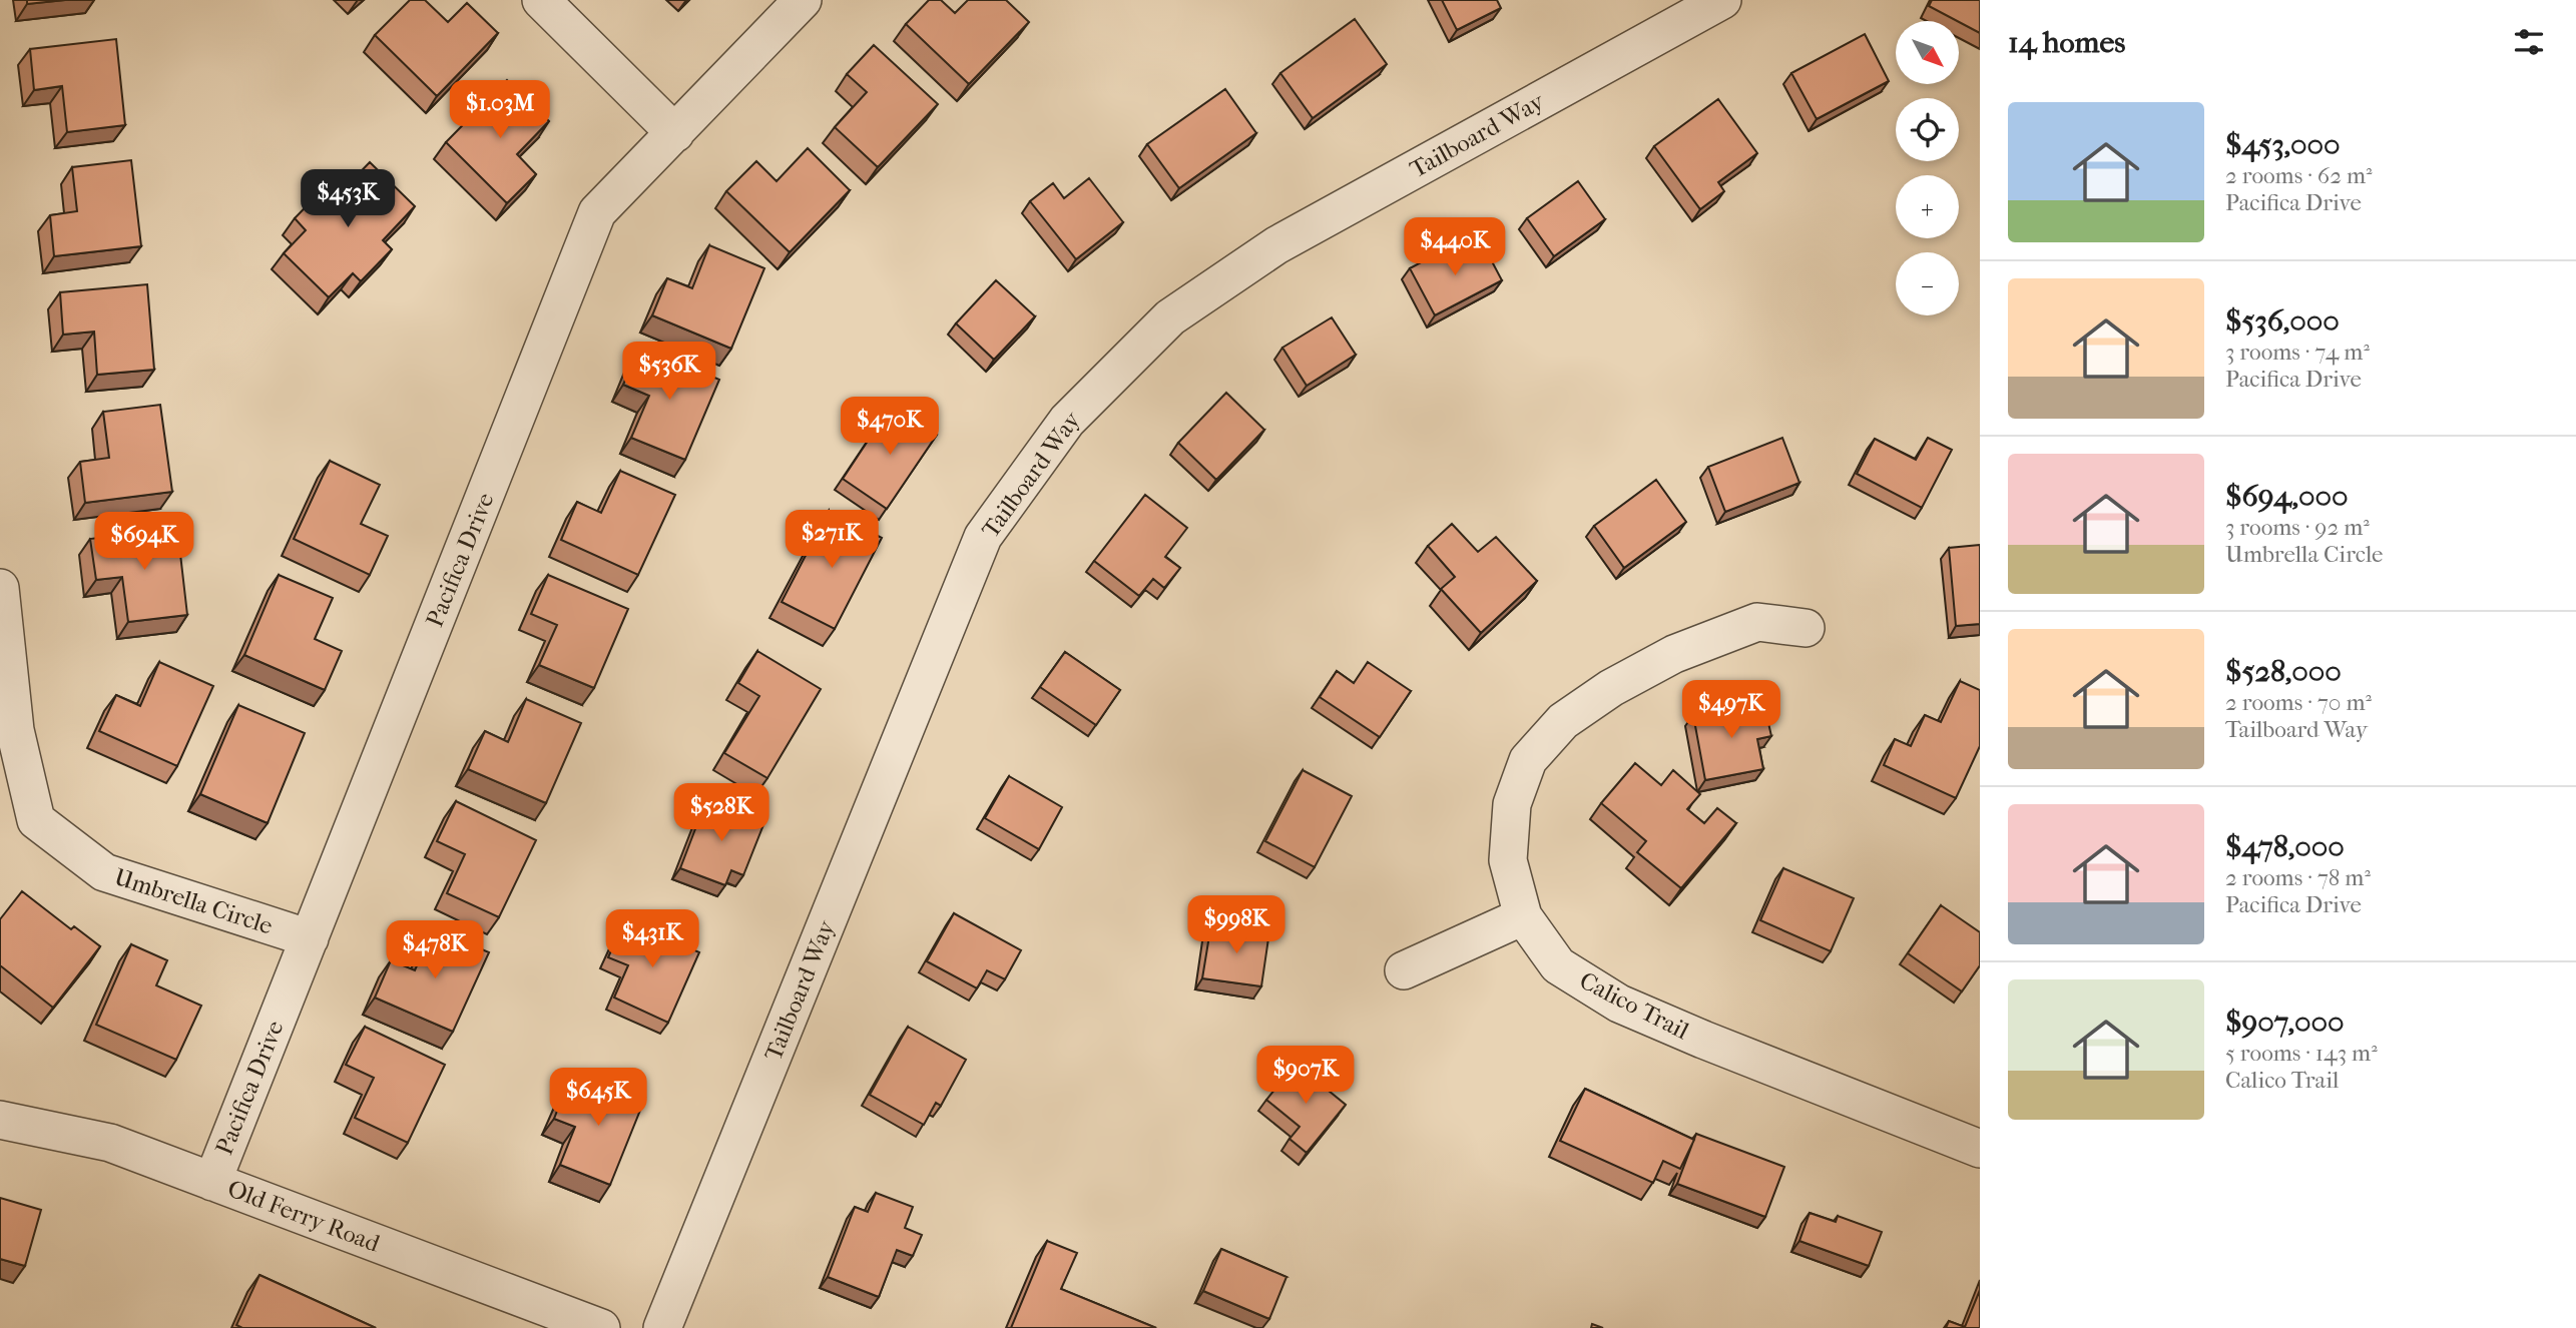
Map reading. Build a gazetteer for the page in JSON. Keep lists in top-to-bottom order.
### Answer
{
  "streets": {
    "street": [
      "Tailboard Way",
      "Pacifica Drive",
      "Umbrella Circle",
      "Calico Trail",
      "Old Ferry Road"
    ]
  },
  "crossings": [
    ["Pacifica Drive", "Umbrella Circle"],
    ["Pacifica Drive", "Old Ferry Road"]
  ],
  "north": "bottom right",
  "page": {
    "heading": "14 homes",
    "map_buttons": ["+", "−"],
    "price": [
      "$1.03M",
      "$453K",
      "$440K",
      "$536K",
      "$470K",
      "$271K",
      "$694K",
      "$497K",
      "$528K",
      "$998K",
      "$431K",
      "$478K",
      "$907K",
      "$645K"
    ],
    "list": [
      {
        "name": "$453,000",
        "note": "2 rooms · 62 m² · Pacifica Drive"
      },
      {
        "name": "$536,000",
        "note": "3 rooms · 74 m² · Pacifica Drive"
      },
      {
        "name": "$694,000",
        "note": "3 rooms · 92 m² · Umbrella Circle"
      },
      {
        "name": "$528,000",
        "note": "2 rooms · 70 m² · Tailboard Way"
      },
      {
        "name": "$478,000",
        "note": "2 rooms · 78 m² · Pacifica Drive"
      },
      {
        "name": "$907,000",
        "note": "5 rooms · 143 m² · Calico Trail"
      }
    ]
  }
}
